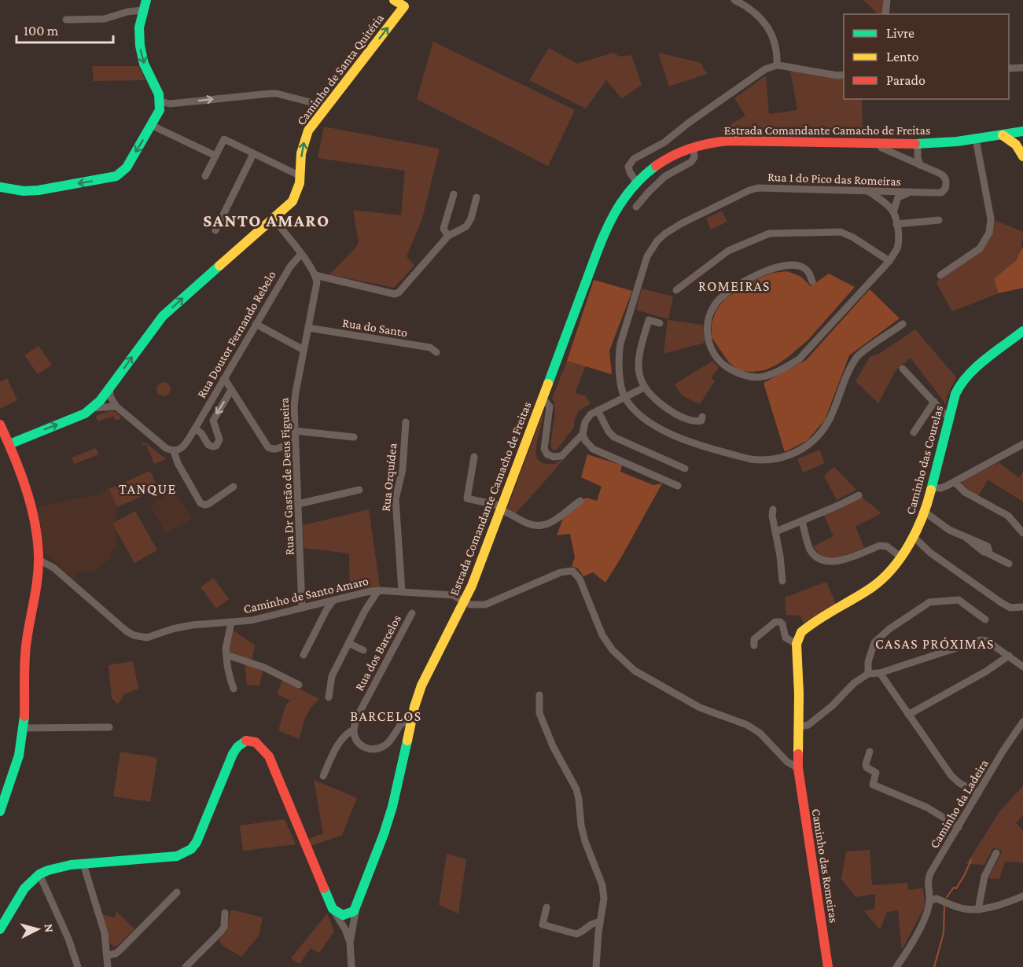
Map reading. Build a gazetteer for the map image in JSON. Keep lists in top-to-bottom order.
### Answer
{
  "streets": {
    "street": [
      "Caminho de Santa Quitéria",
      "Estrada Comandante Camacho de Freitas",
      "Rua 1 do Pico das Romeiras",
      "Rua do Santo",
      "Rua Doutor Fernando Rebelo",
      "Caminho das Courelas",
      "Rua Dr Gastão de Deus Figueira",
      "Rua Orquídea",
      "Caminho de Santo Amaro",
      "Rua dos Barcelos",
      "Caminho da Ladeira",
      "Caminho das Romeiras"
    ]
  },
  "crossings": [
    ["Estrada Comandante Camacho de Freitas", "Rua 1 do Pico das Romeiras"],
    ["Estrada Comandante Camacho de Freitas", "Caminho de Santo Amaro"],
    ["Rua do Santo", "Rua Dr Gastão de Deus Figueira"],
    ["Rua Dr Gastão de Deus Figueira", "Caminho de Santo Amaro"],
    ["Rua Orquídea", "Caminho de Santo Amaro"],
    ["Caminho de Santo Amaro", "Caminho das Romeiras"]
  ],
  "one_way": ["Caminho de Santa Quitéria"],
  "districts": [
    "SANTO AMARO",
    "ROMEIRAS",
    "TANQUE",
    "CASAS PRÓXIMAS",
    "BARCELOS"
  ],
  "legend": ["Livre", "Lento", "Parado"],
  "scale_bar": "100 m",
  "north": "right"
}
